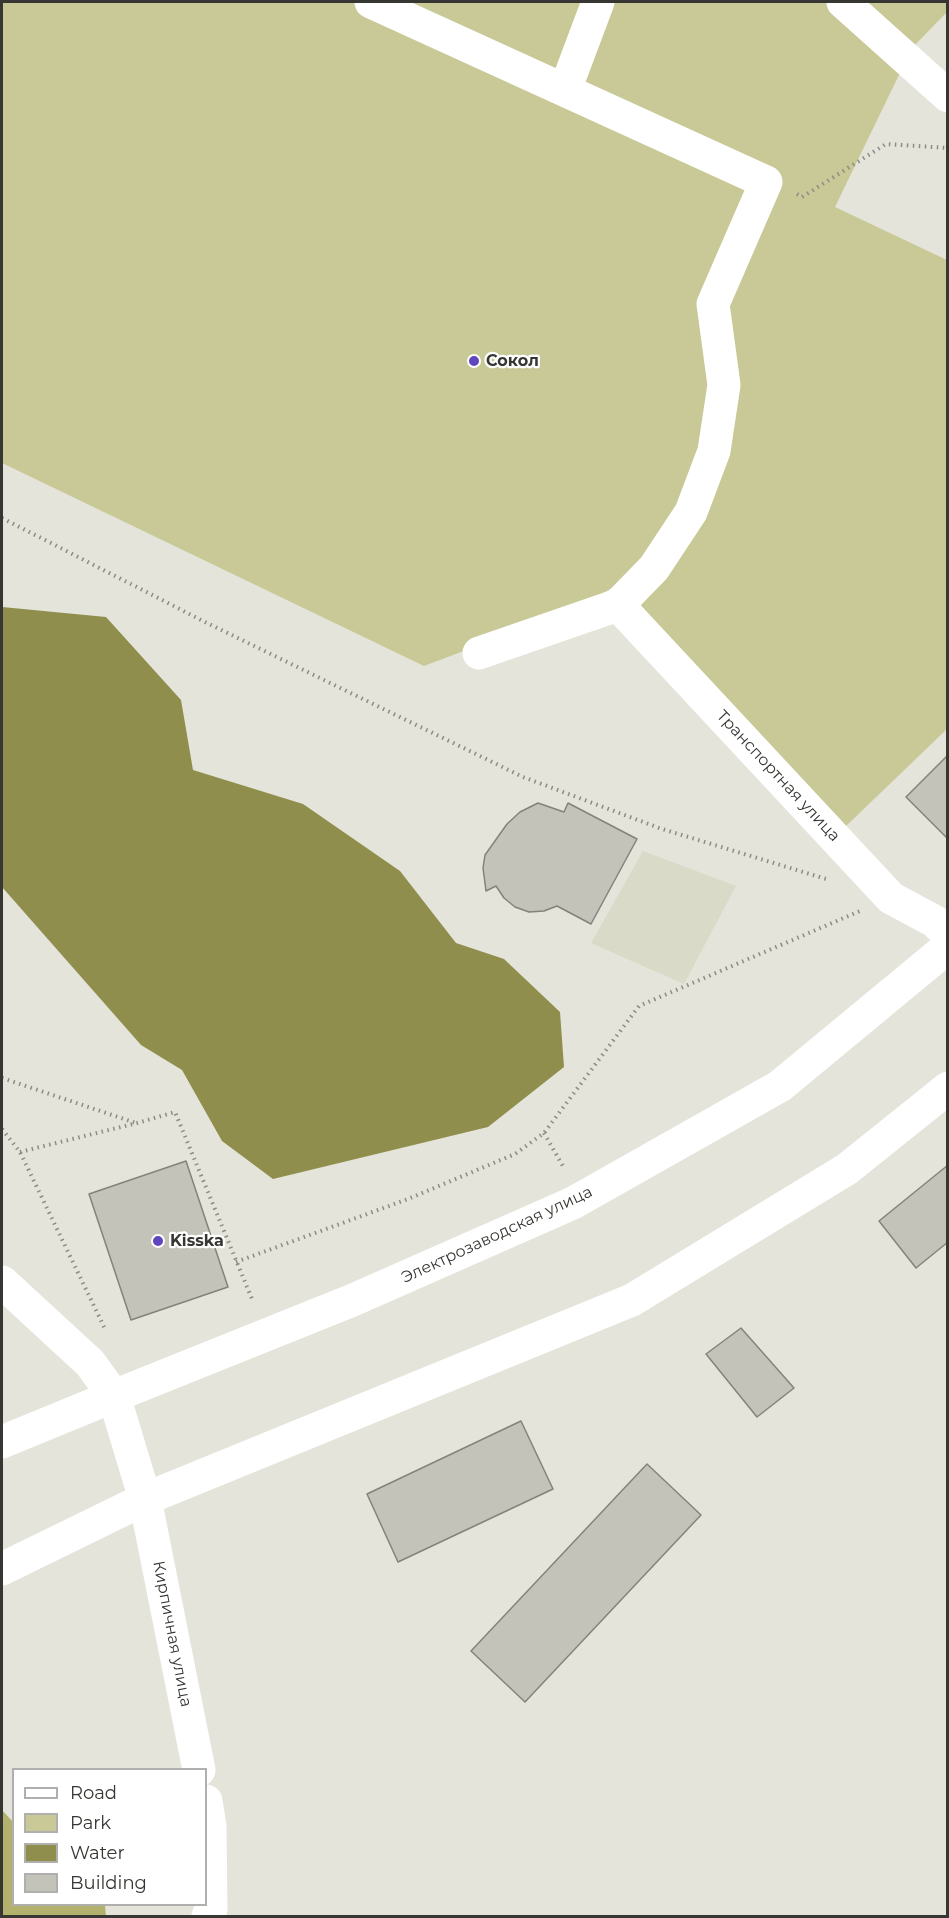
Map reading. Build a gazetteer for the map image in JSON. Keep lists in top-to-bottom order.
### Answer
{
  "streets": {
    "street": ["Транспортная улица", "Электрозаводская улица", "Кирпичная улица"]
  },
  "crossings": [
    ["Электрозаводская улица", "Кирпичная улица"]
  ],
  "places": ["Сокол", "Kisska"],
  "legend": [
    "Road",
    "Park",
    "Water",
    "Building"
  ]
}
